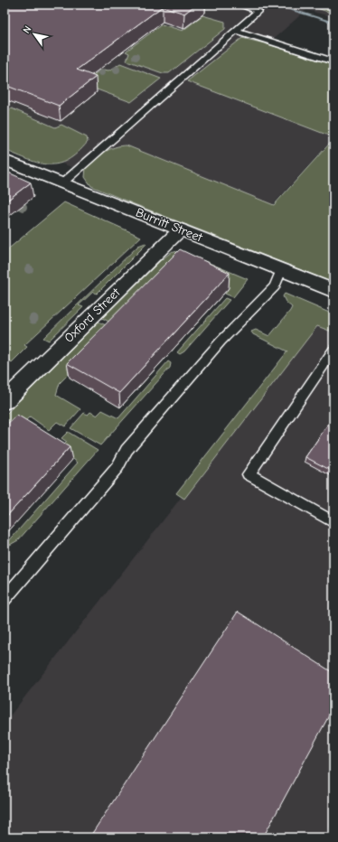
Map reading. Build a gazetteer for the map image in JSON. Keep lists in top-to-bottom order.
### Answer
{
  "streets": {
    "street": ["Burritt Street", "Oxford Street"]
  },
  "crossings": [
    ["Burritt Street", "Oxford Street"]
  ],
  "north": "top left"
}
